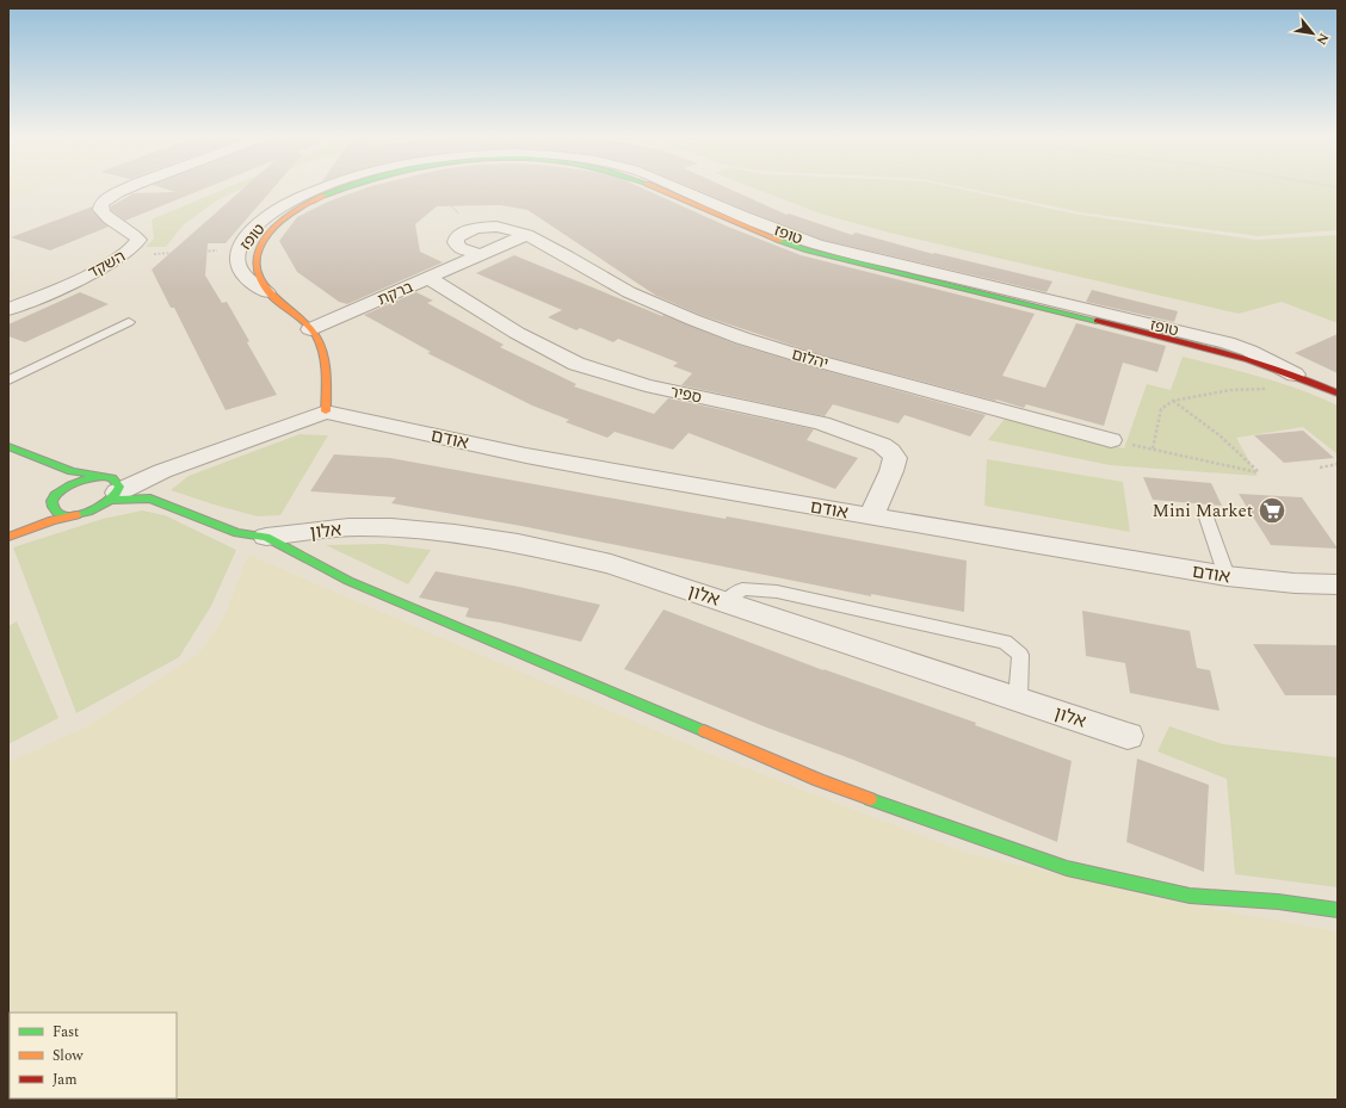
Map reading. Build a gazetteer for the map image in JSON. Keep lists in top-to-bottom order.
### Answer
{
  "streets": {
    "street": [
      "טופז",
      "השקד",
      "ברקת",
      "יהלום",
      "ספיר",
      "אודם",
      "אלון"
    ]
  },
  "crossings": [
    ["טופז", "ברקת"],
    ["טופז", "אודם"],
    ["ברקת", "ספיר"],
    ["ספיר", "אודם"]
  ],
  "places": {
    "supermarket": ["Mini Market"]
  },
  "legend": ["Fast", "Slow", "Jam"],
  "north": "bottom right"
}
